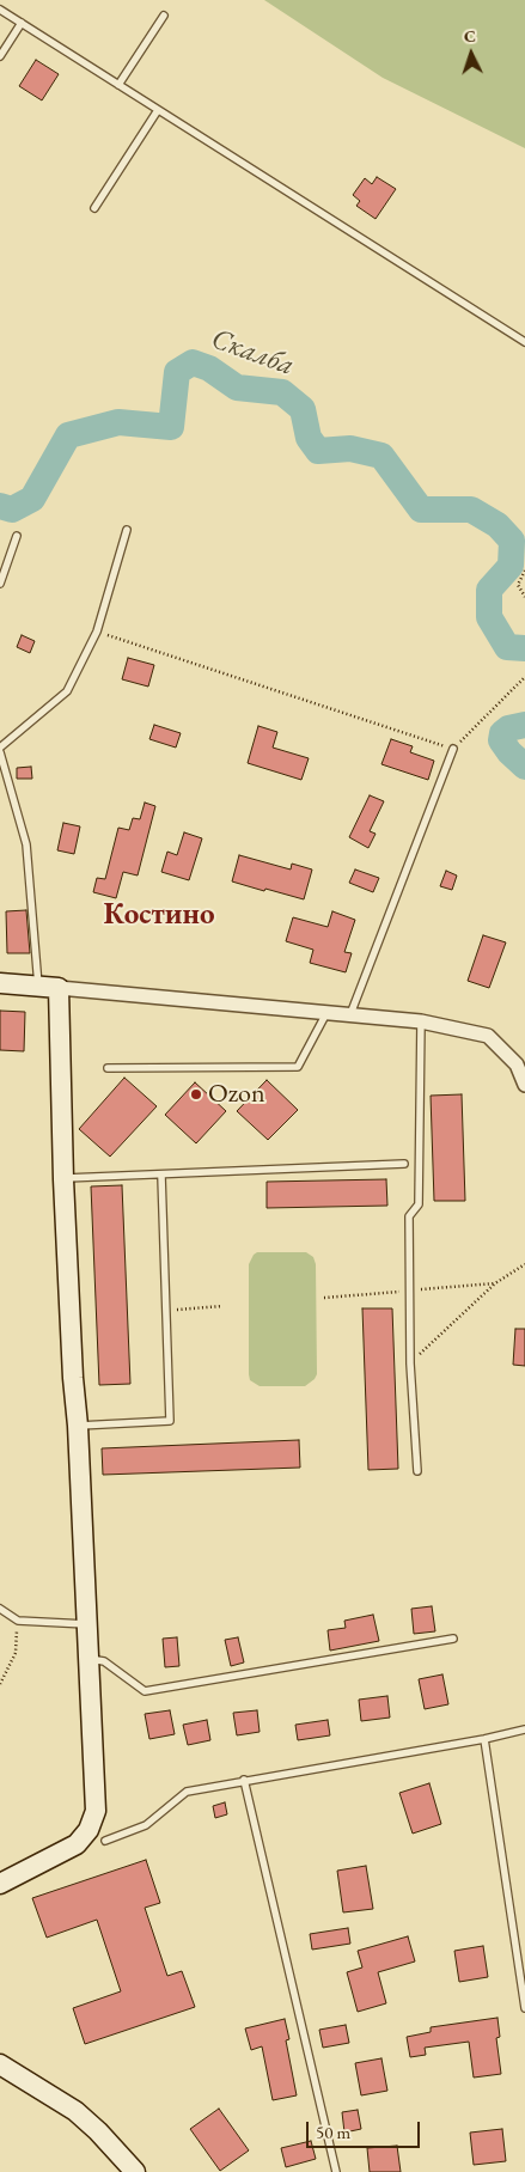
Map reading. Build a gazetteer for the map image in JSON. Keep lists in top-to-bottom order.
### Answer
{
  "districts": ["Костино"],
  "water": ["Скалба"],
  "places": ["Ozon"],
  "scale_bar": "50 m",
  "north": "top"
}
